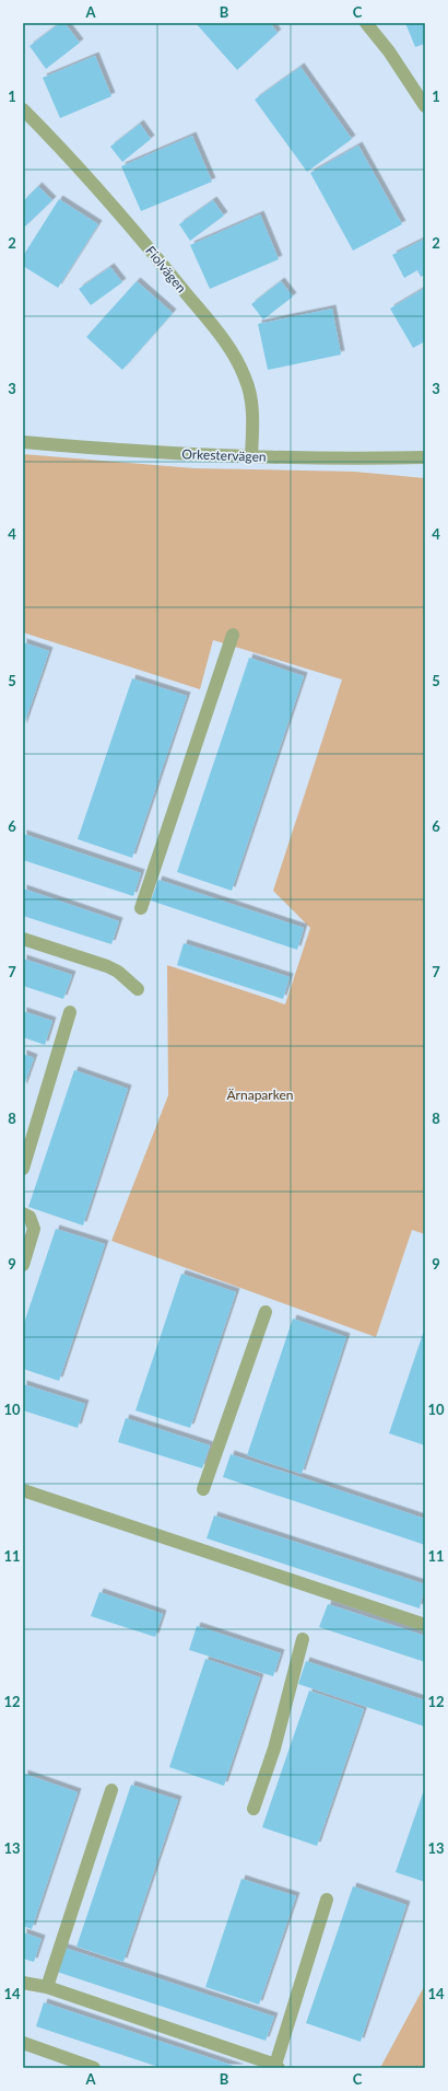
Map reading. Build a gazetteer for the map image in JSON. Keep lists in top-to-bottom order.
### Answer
{
  "streets": {
    "street": ["Fiolvägen", "Orkestervägen"]
  },
  "crossings": [
    ["Fiolvägen", "Orkestervägen"]
  ],
  "parks": ["Ärnaparken"],
  "grid": {
    "columns": ["A", "B", "C"],
    "rows": [
      "1",
      "2",
      "3",
      "4",
      "5",
      "6",
      "7",
      "8",
      "9",
      "10",
      "11",
      "12",
      "13",
      "14"
    ]
  }
}
